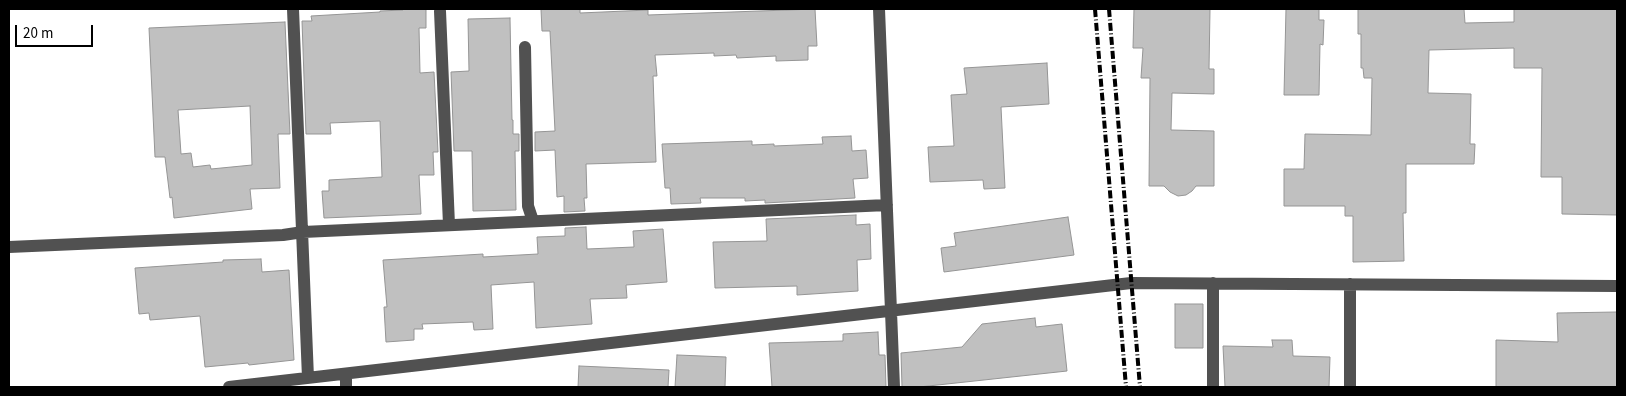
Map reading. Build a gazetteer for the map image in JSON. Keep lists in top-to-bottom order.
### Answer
{
  "scale_bar": "20 m"
}
